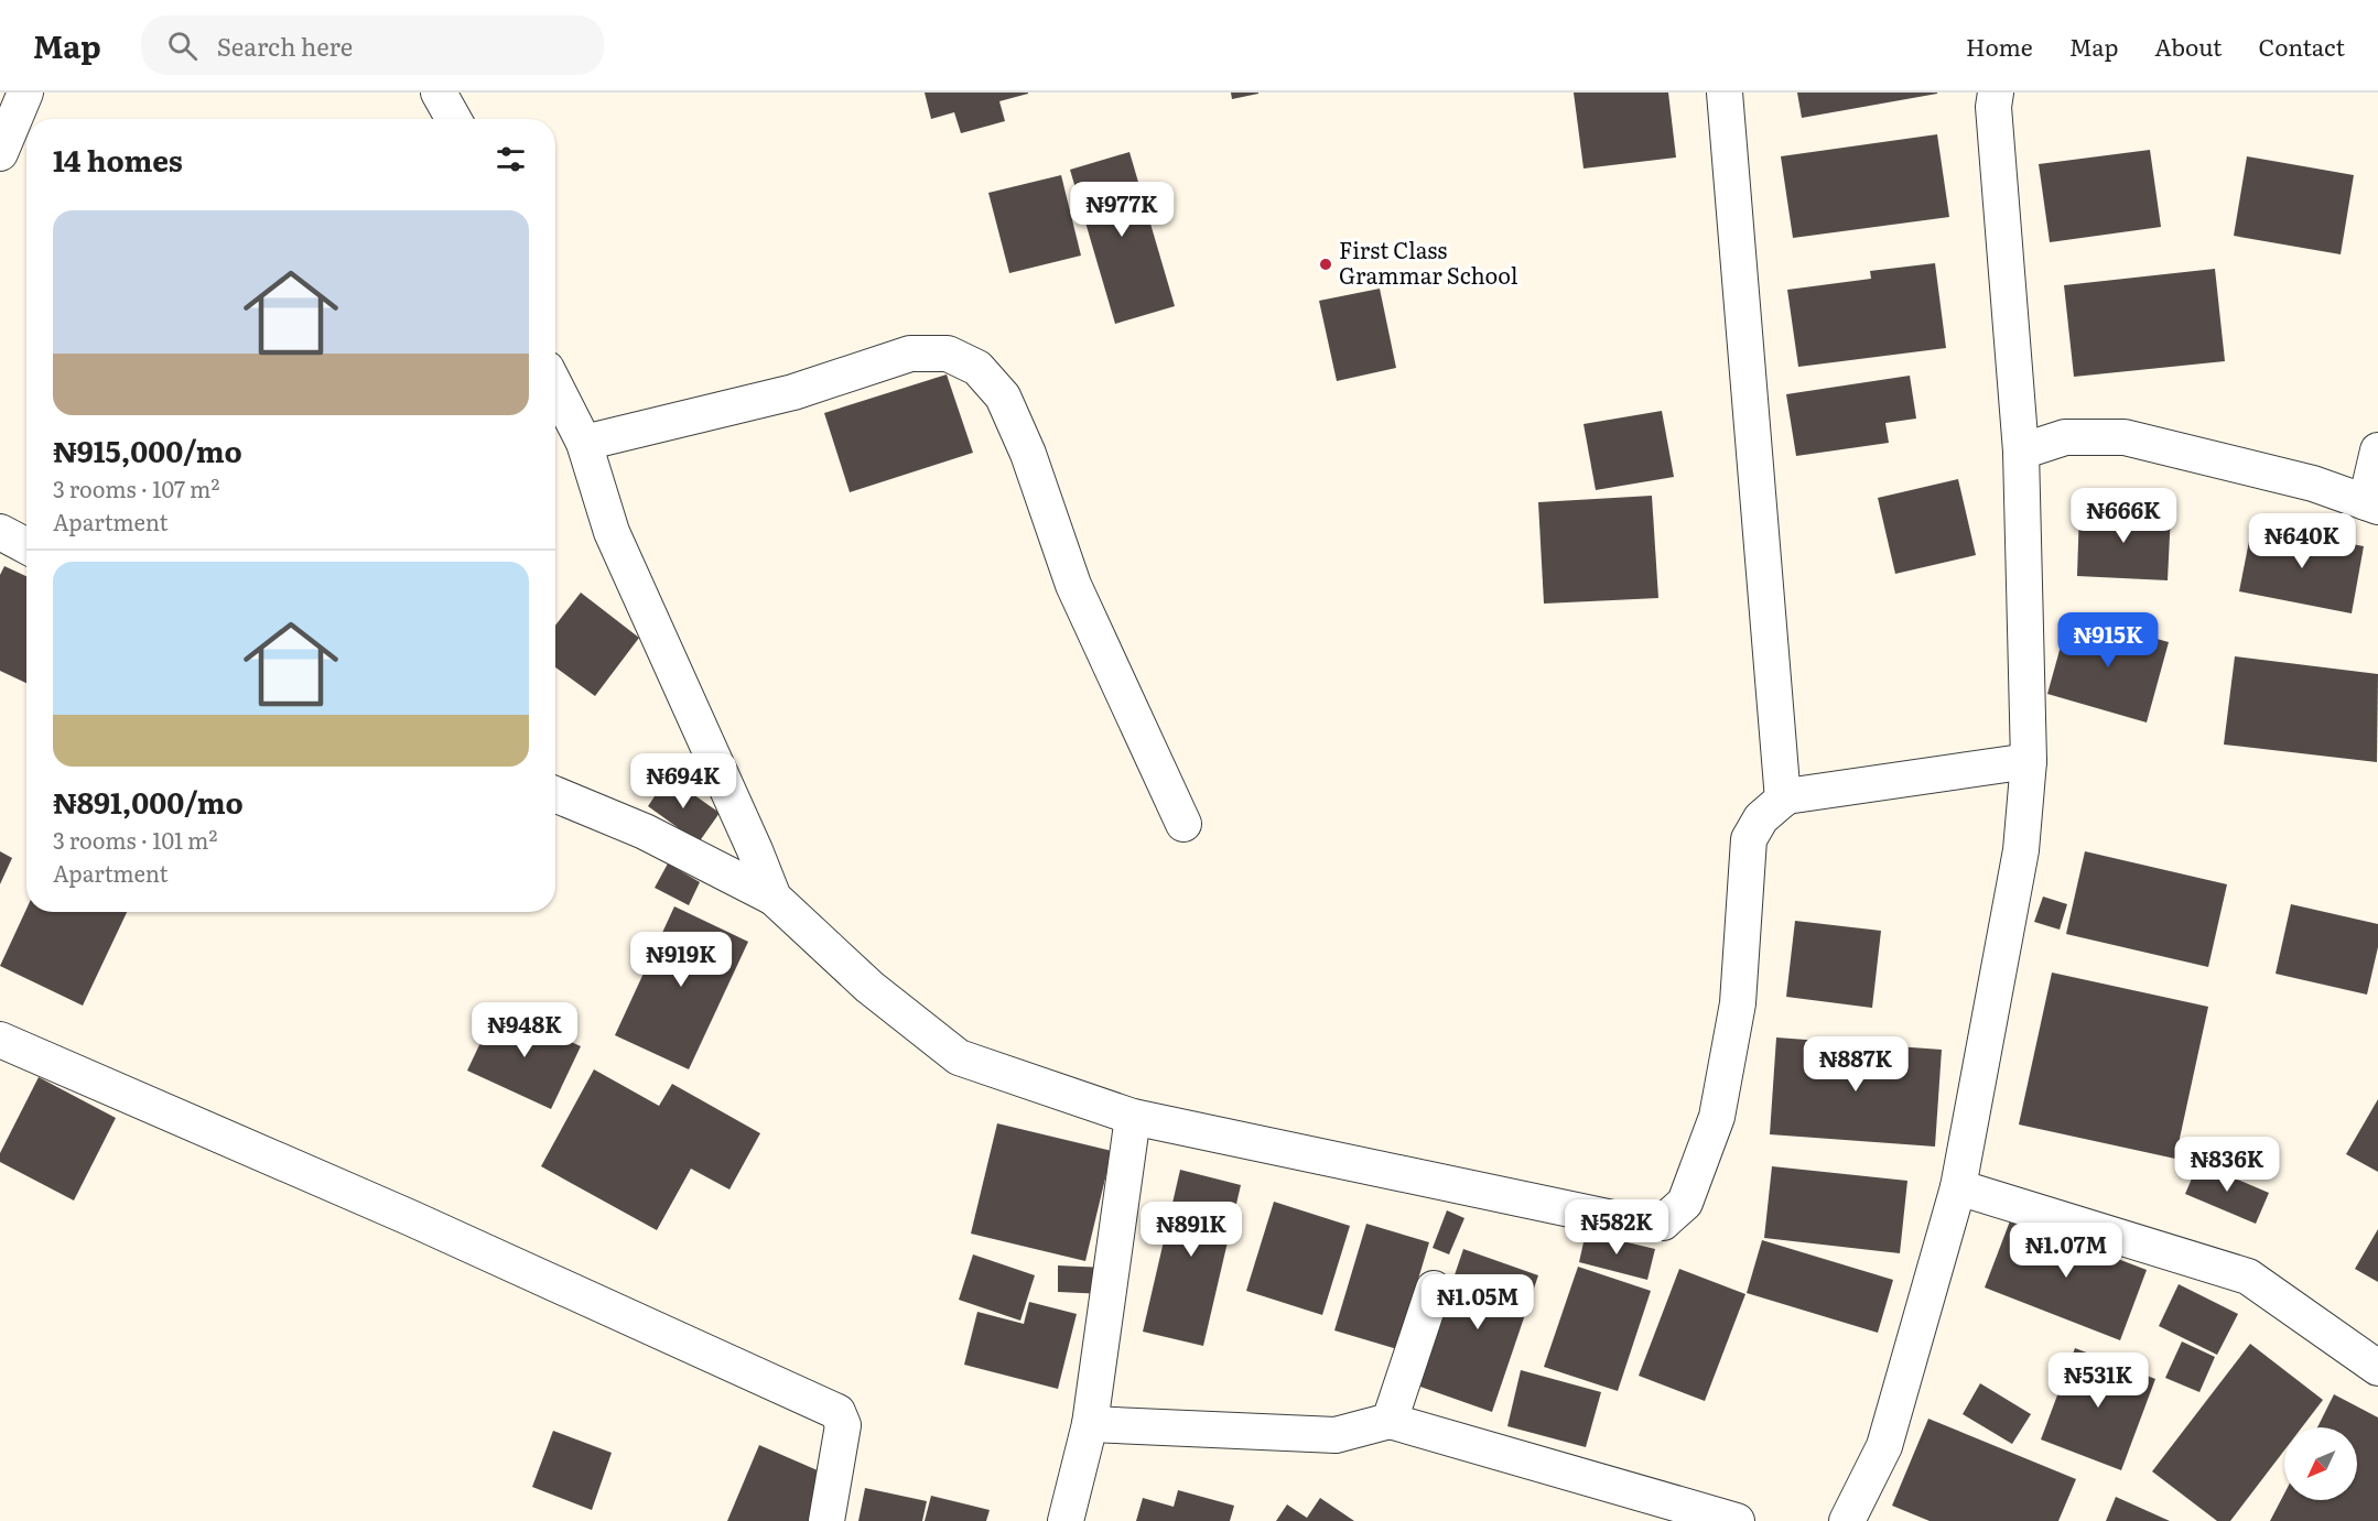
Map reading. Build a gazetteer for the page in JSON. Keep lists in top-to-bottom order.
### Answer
{
  "places": ["First Class Grammar School"],
  "north": "bottom left",
  "page": {
    "header": "Map",
    "search": "Search here",
    "nav": [
      "Home",
      "Map",
      "About",
      "Contact"
    ],
    "heading": "14 homes",
    "price": [
      "₦977K",
      "₦666K",
      "₦640K",
      "₦915K",
      "₦694K",
      "₦919K",
      "₦948K",
      "₦887K",
      "₦836K",
      "₦582K",
      "₦891K",
      "₦1.07M",
      "₦1.05M",
      "₦531K"
    ],
    "list": [
      {
        "name": "₦915,000/mo",
        "note": "3 rooms · 107 m² · Apartment"
      },
      {
        "name": "₦891,000/mo",
        "note": "3 rooms · 101 m² · Apartment"
      }
    ]
  }
}
